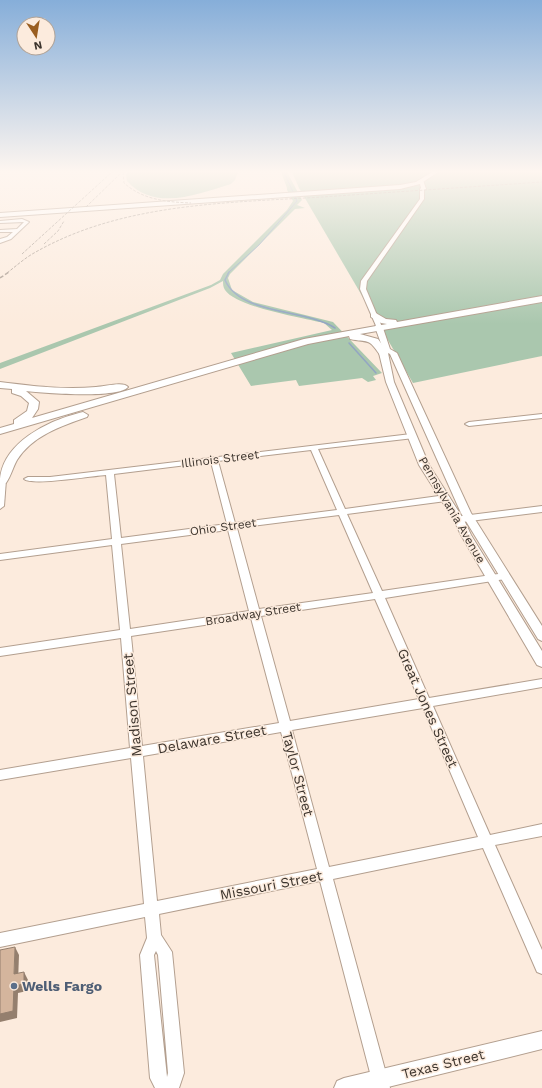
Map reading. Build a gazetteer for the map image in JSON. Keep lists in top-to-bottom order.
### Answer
{
  "streets": {
    "main road": ["Pennsylvania Avenue", "Texas Street"],
    "street": [
      "Illinois Street",
      "Ohio Street",
      "Broadway Street",
      "Madison Street",
      "Great Jones Street",
      "Delaware Street",
      "Taylor Street",
      "Missouri Street"
    ]
  },
  "crossings": [
    ["Illinois Street", "Pennsylvania Avenue"],
    ["Illinois Street", "Madison Street"],
    ["Illinois Street", "Great Jones Street"],
    ["Illinois Street", "Taylor Street"],
    ["Pennsylvania Avenue", "Ohio Street"],
    ["Pennsylvania Avenue", "Broadway Street"],
    ["Ohio Street", "Madison Street"],
    ["Ohio Street", "Great Jones Street"],
    ["Ohio Street", "Taylor Street"],
    ["Broadway Street", "Madison Street"],
    ["Broadway Street", "Great Jones Street"],
    ["Broadway Street", "Taylor Street"],
    ["Madison Street", "Delaware Street"],
    ["Madison Street", "Missouri Street"],
    ["Great Jones Street", "Delaware Street"],
    ["Great Jones Street", "Missouri Street"],
    ["Delaware Street", "Taylor Street"],
    ["Taylor Street", "Missouri Street"],
    ["Taylor Street", "Texas Street"]
  ],
  "places": ["Wells Fargo"],
  "north": "bottom"
}
